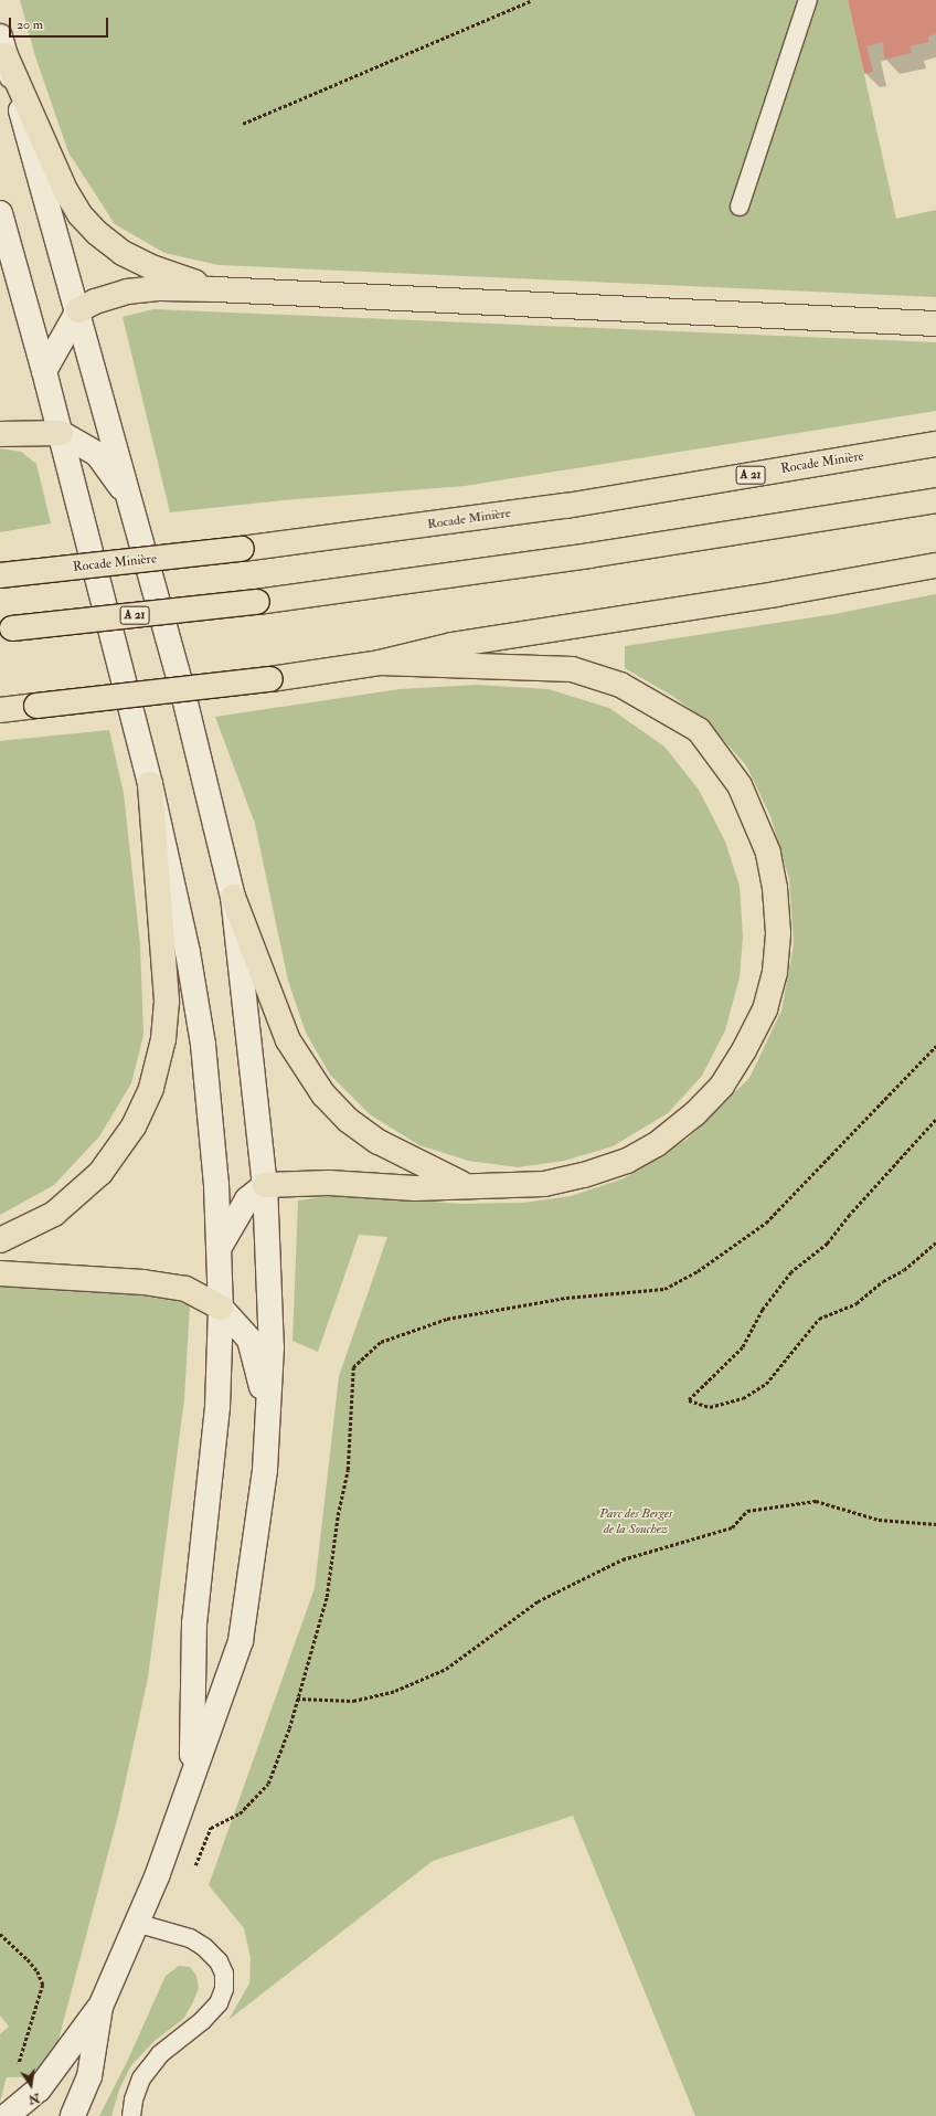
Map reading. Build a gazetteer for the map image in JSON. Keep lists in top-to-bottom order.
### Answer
{
  "streets": {
    "highway": ["Rocade Minière", "A 21"]
  },
  "parks": ["Parc des Berges de la Souchez"],
  "scale_bar": "20 m",
  "north": "bottom"
}
